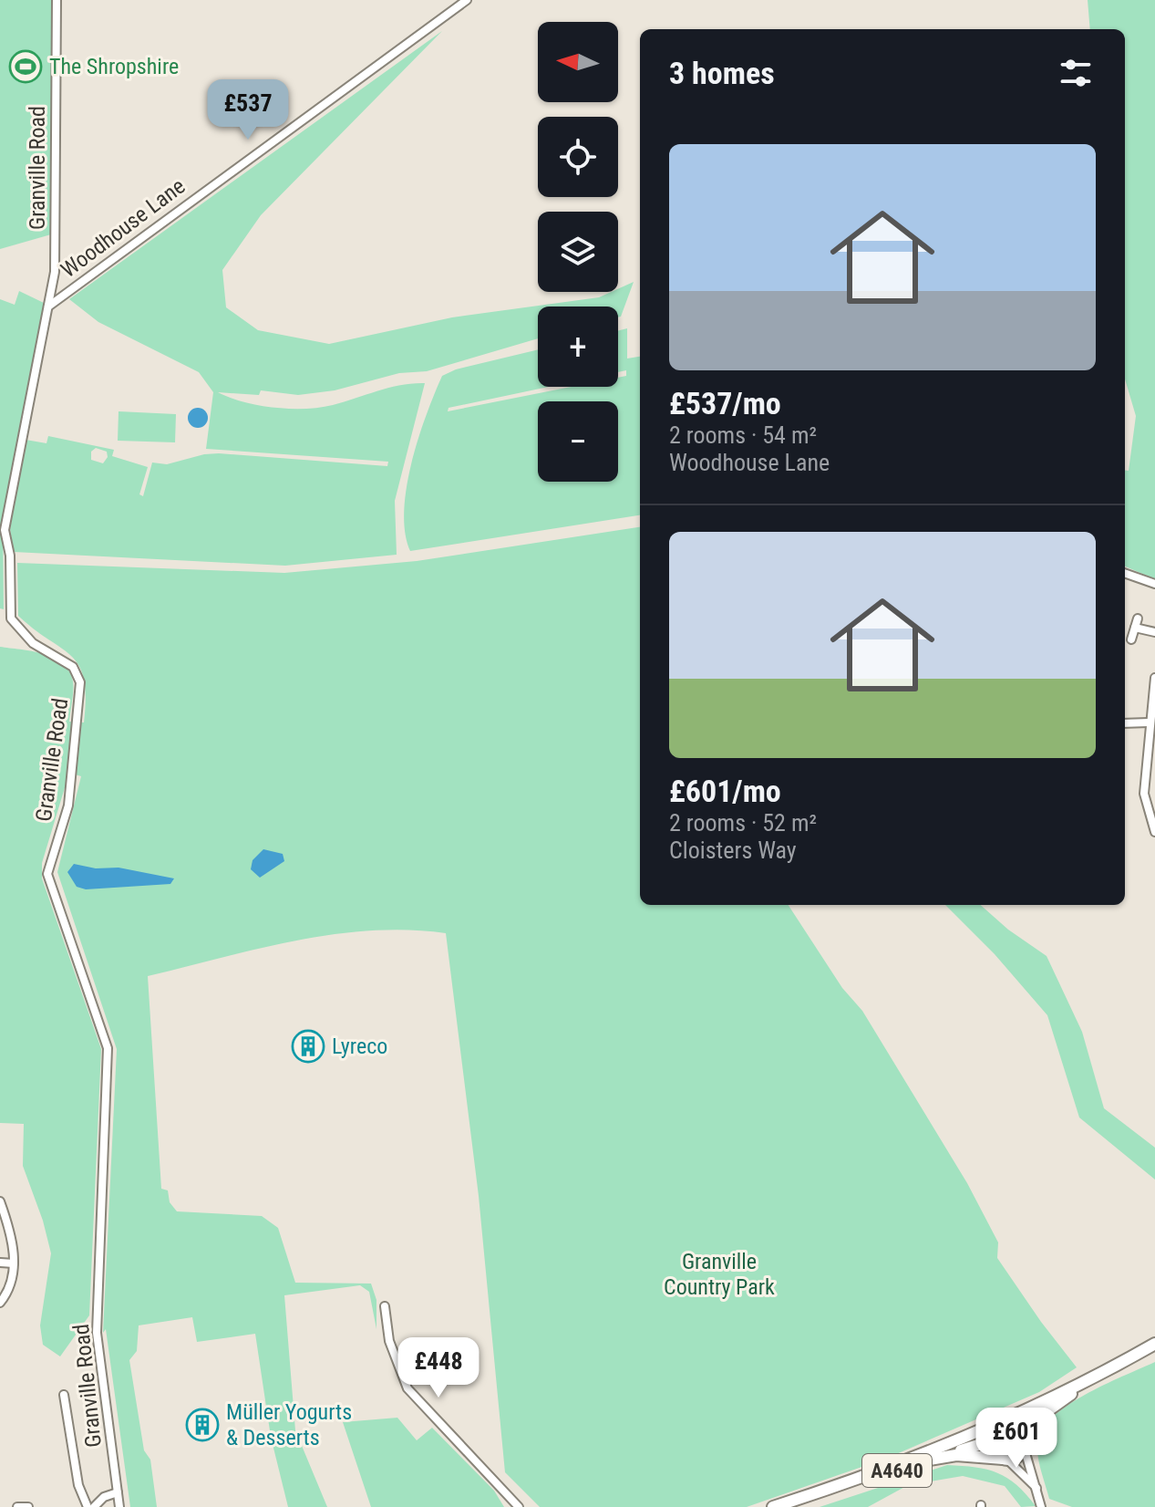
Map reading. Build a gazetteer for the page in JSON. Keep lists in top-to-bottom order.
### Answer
{
  "streets": {
    "main road": ["A4640"],
    "street": ["Granville Road", "Woodhouse Lane"]
  },
  "crossings": [
    ["Granville Road", "Woodhouse Lane"]
  ],
  "parks": ["Granville Country Park"],
  "places": {
    "sports": ["The Shropshire"],
    "building": ["Lyreco", "Müller Yogurts & Desserts"]
  },
  "north": "left",
  "page": {
    "map_buttons": ["+", "−"],
    "heading": "3 homes",
    "price": ["£537", "£448", "£601"],
    "list": [
      {
        "name": "£537/mo",
        "note": "2 rooms · 54 m² · Woodhouse Lane"
      },
      {
        "name": "£601/mo",
        "note": "2 rooms · 52 m² · Cloisters Way"
      }
    ]
  }
}
